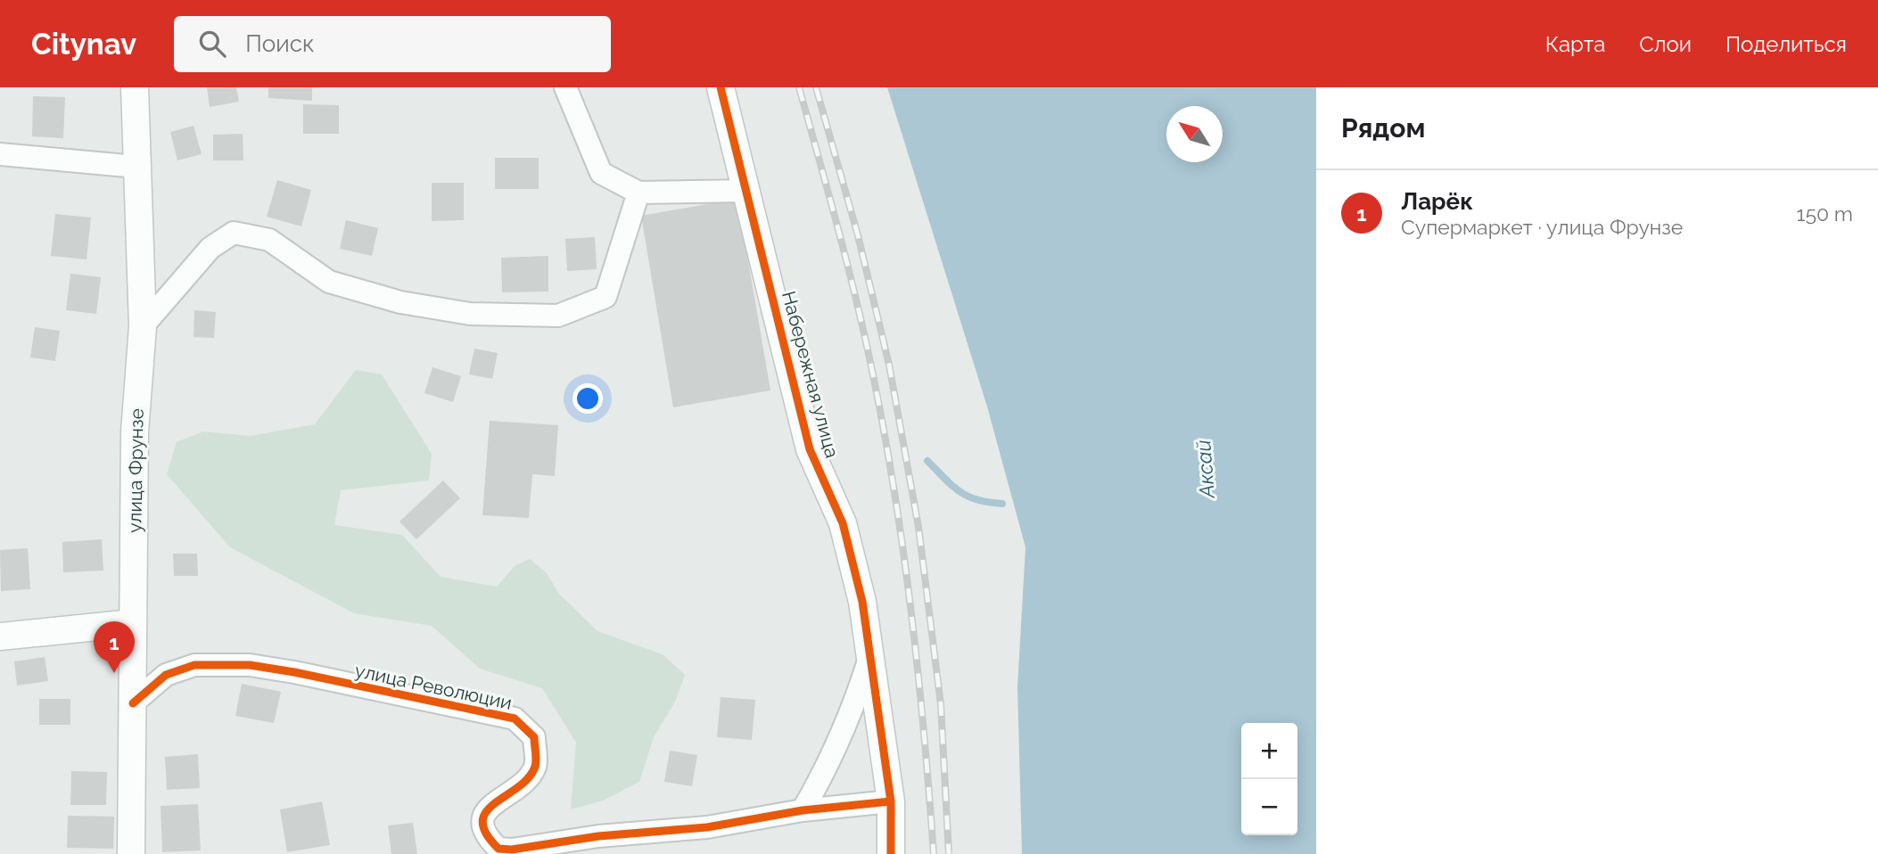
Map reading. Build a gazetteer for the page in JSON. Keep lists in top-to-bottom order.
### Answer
{
  "streets": {
    "street": ["Набережная улица", "улица Фрунзе", "улица Революции"]
  },
  "crossings": [
    ["Набережная улица", "улица Революции"],
    ["улица Фрунзе", "улица Революции"]
  ],
  "water": ["Аксай"],
  "north": "top left",
  "page": {
    "header": "Citynav",
    "search": "Поиск",
    "nav": ["Карта", "Слои", "Поделиться"],
    "heading": "Рядом",
    "list": [
      {
        "mark": "1",
        "name": "Ларёк",
        "note": "Супермаркет · улица Фрунзе",
        "value": "150 m"
      }
    ],
    "pins": "1",
    "map_buttons": ["+", "−"]
  }
}
